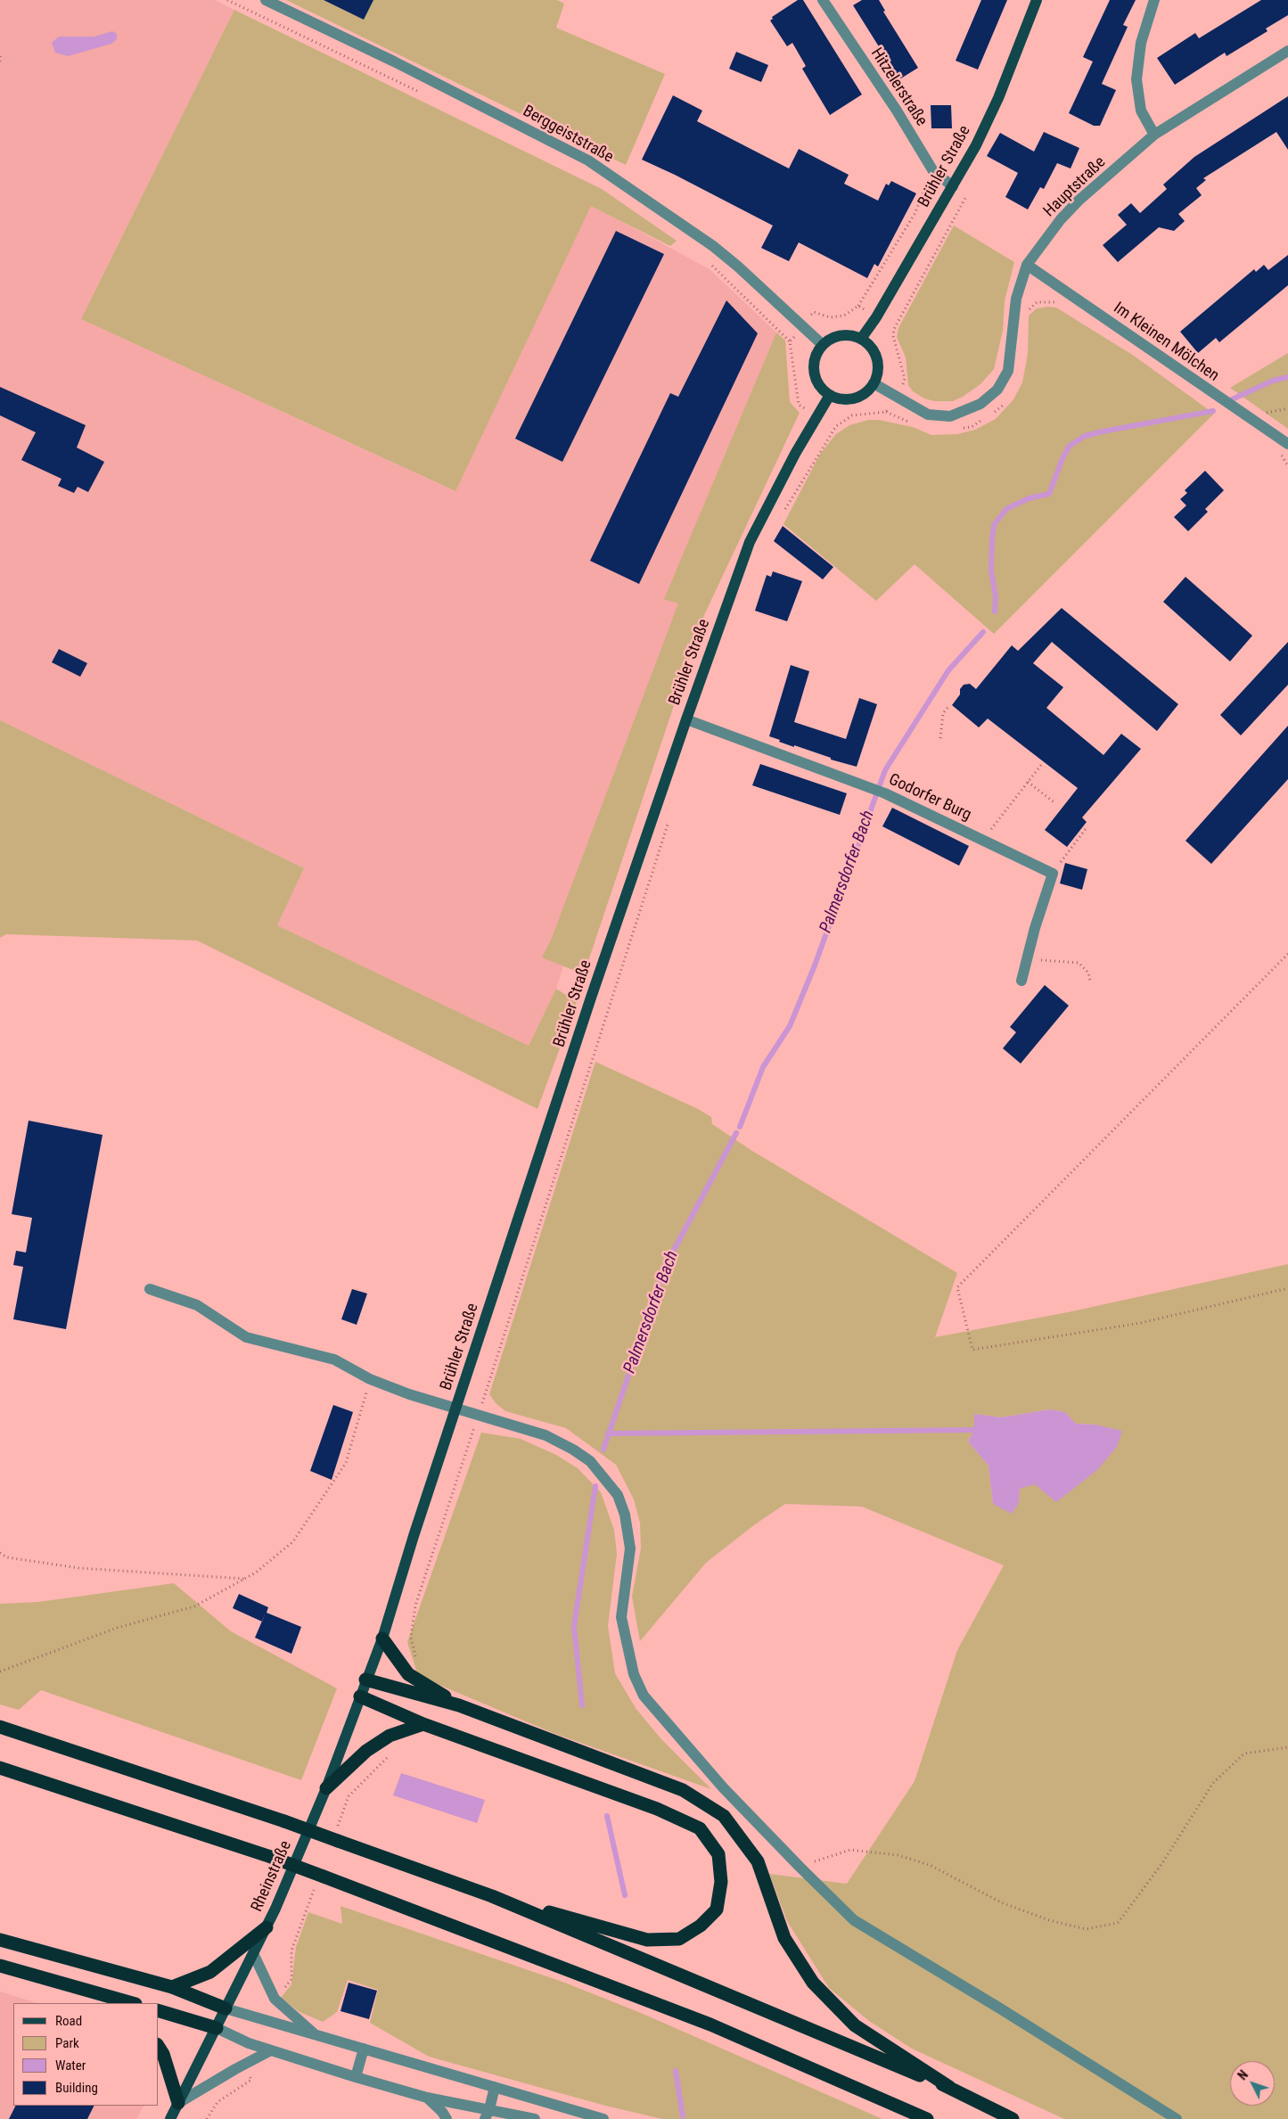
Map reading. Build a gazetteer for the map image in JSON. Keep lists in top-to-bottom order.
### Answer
{
  "streets": {
    "main road": ["Brühler Straße", "Rheinstraße"],
    "street": [
      "Hitzelerstraße",
      "Berggeiststraße",
      "Hauptstraße",
      "Im Kleinen Mölchen",
      "Godorfer Burg"
    ]
  },
  "crossings": [
    ["Hitzelerstraße", "Brühler Straße"],
    ["Berggeiststraße", "Brühler Straße"],
    ["Berggeiststraße", "Hauptstraße"],
    ["Brühler Straße", "Hauptstraße"],
    ["Brühler Straße", "Godorfer Burg"],
    ["Brühler Straße", "Rheinstraße"],
    ["Hauptstraße", "Im Kleinen Mölchen"]
  ],
  "water": ["Palmersdorfer Bach"],
  "legend": [
    "Road",
    "Park",
    "Water",
    "Building"
  ],
  "north": "top left"
}
